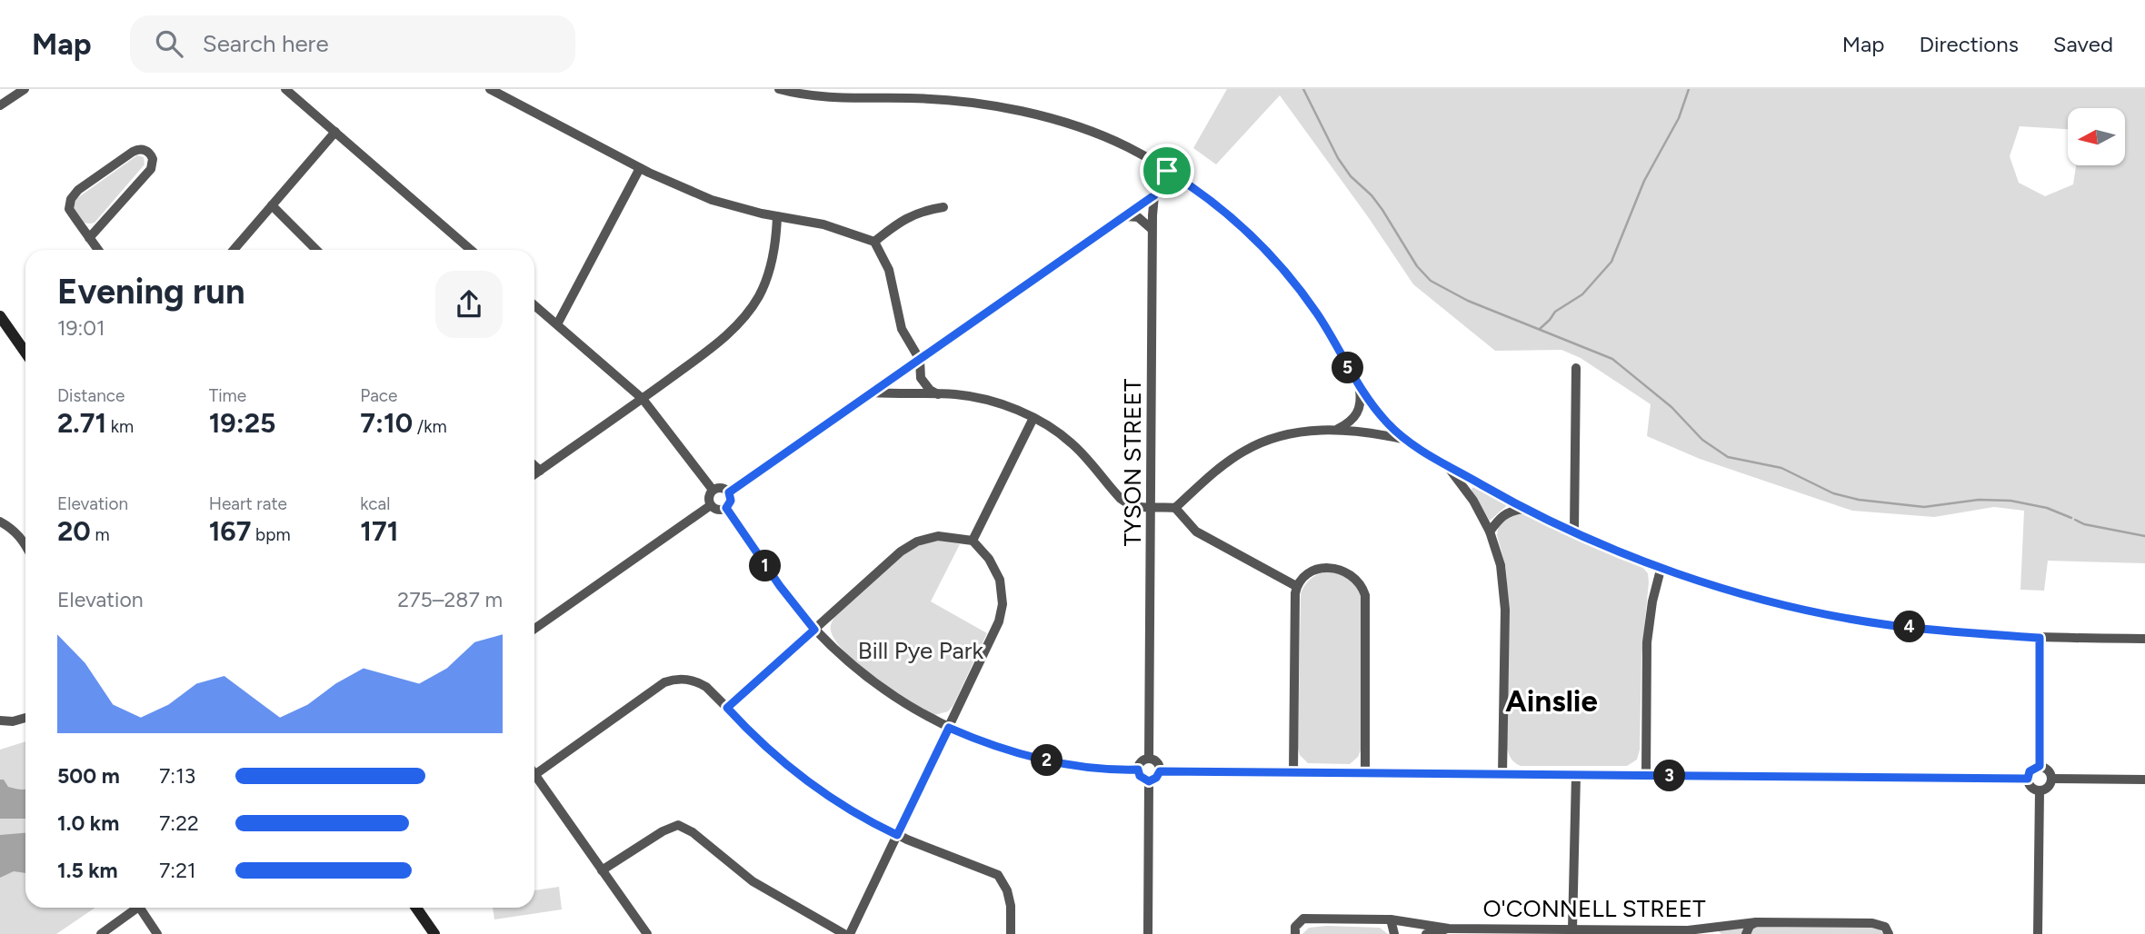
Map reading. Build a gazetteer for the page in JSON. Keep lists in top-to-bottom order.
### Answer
{
  "streets": {
    "street": ["TYSON STREET", "O'CONNELL STREET"]
  },
  "districts": ["Ainslie"],
  "parks": ["Bill Pye Park"],
  "north": "left",
  "page": {
    "header": "Map",
    "search": "Search here",
    "nav": ["Map", "Directions", "Saved"],
    "heading": ["Evening run", "19:01"],
    "pins": [
      "5",
      "1",
      "4",
      "2",
      "3"
    ],
    "stats": [
      ["Distance", "2.71 km"],
      ["Time", "19:25"],
      ["Pace", "7:10 /km"],
      ["Elevation", "20 m"],
      ["Heart rate", "167 bpm"],
      ["kcal", "171"]
    ],
    "chart": ["Elevation", "275–287 m"],
    "list": [
      {
        "name": "500 m",
        "note": "7:13"
      },
      {
        "name": "1.0 km",
        "note": "7:22"
      },
      {
        "name": "1.5 km",
        "note": "7:21"
      }
    ]
  }
}
